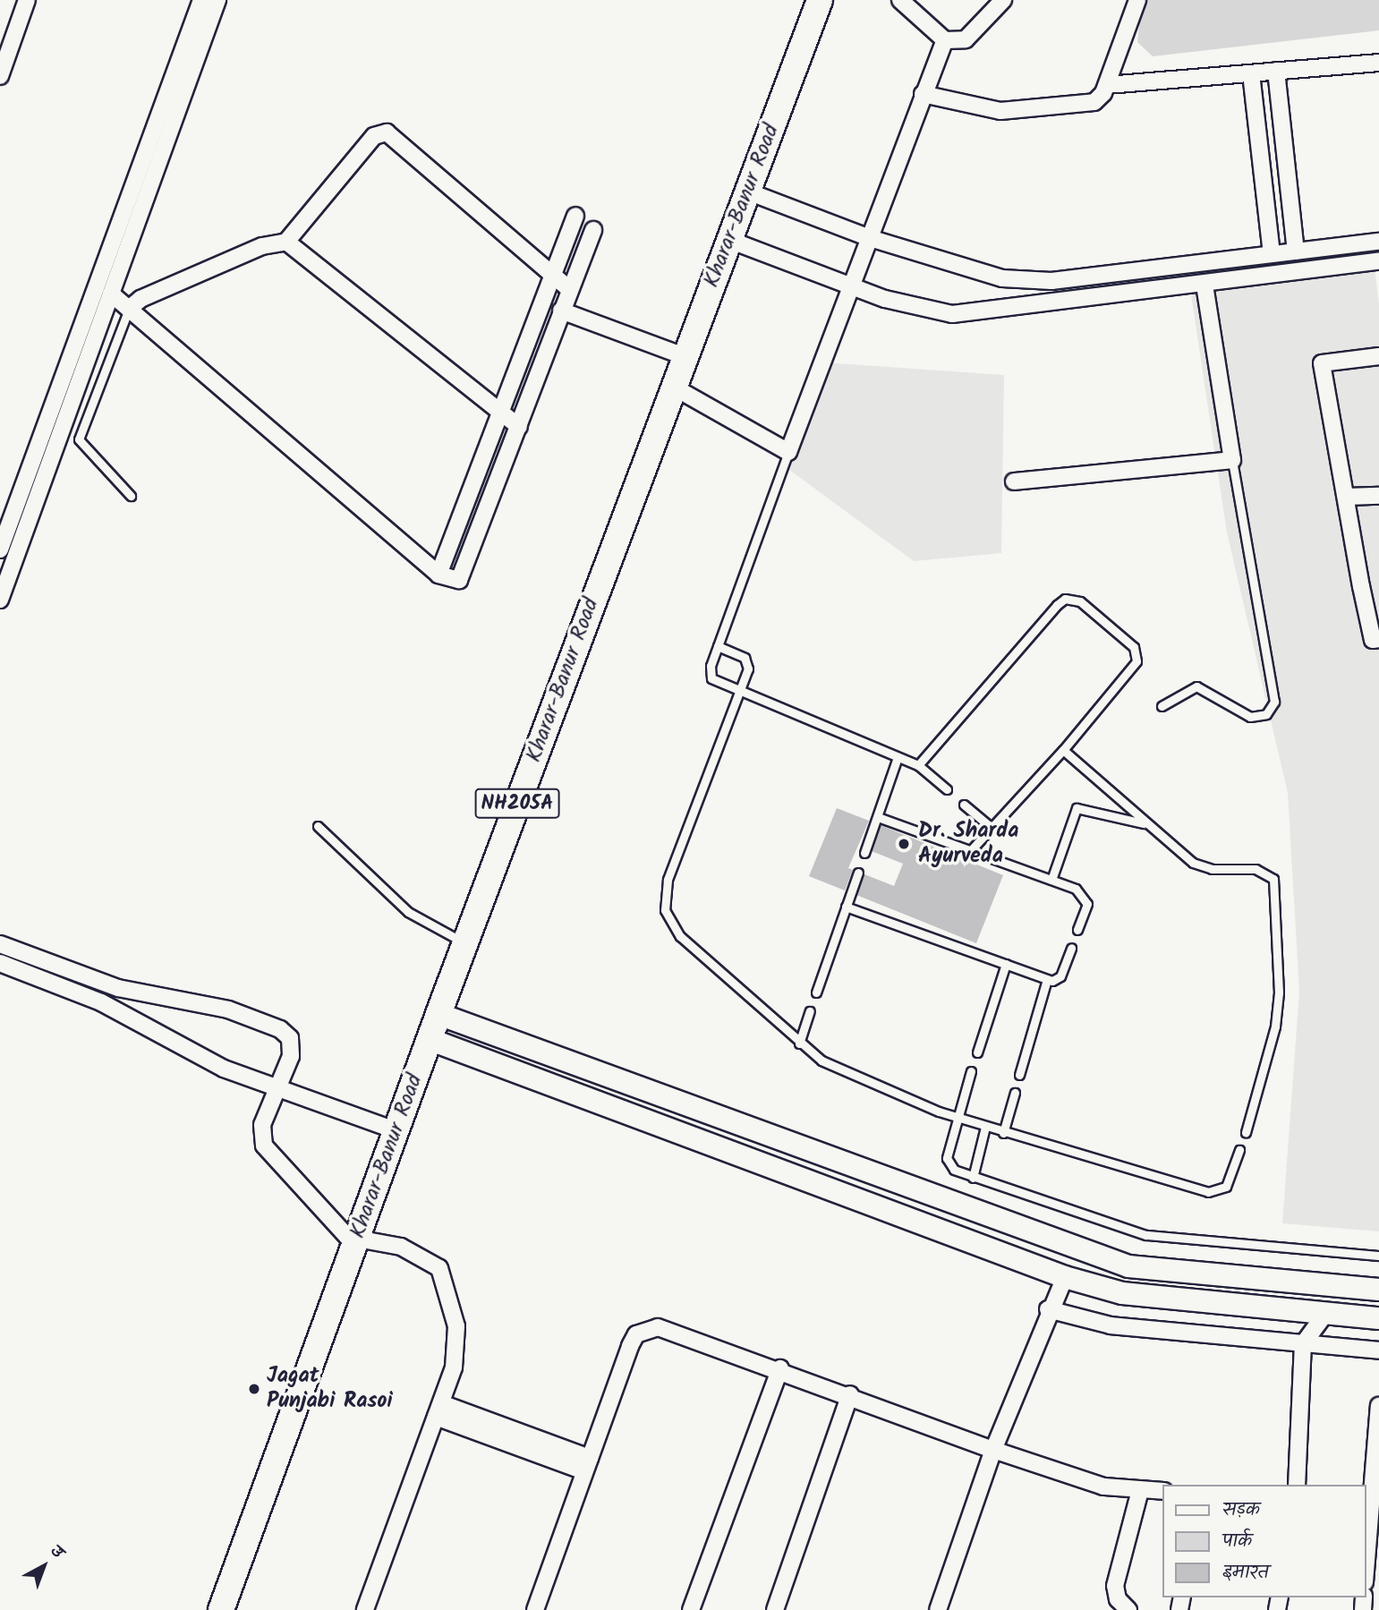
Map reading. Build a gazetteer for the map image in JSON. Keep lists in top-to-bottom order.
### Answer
{
  "streets": {
    "highway": ["Kharar-Banur Road", "NH205A"]
  },
  "places": ["Dr. Sharda Ayurveda", "Jagat Punjabi Rasoi"],
  "legend": ["सड़क", "पार्क", "इमारत"],
  "north": "top right"
}
